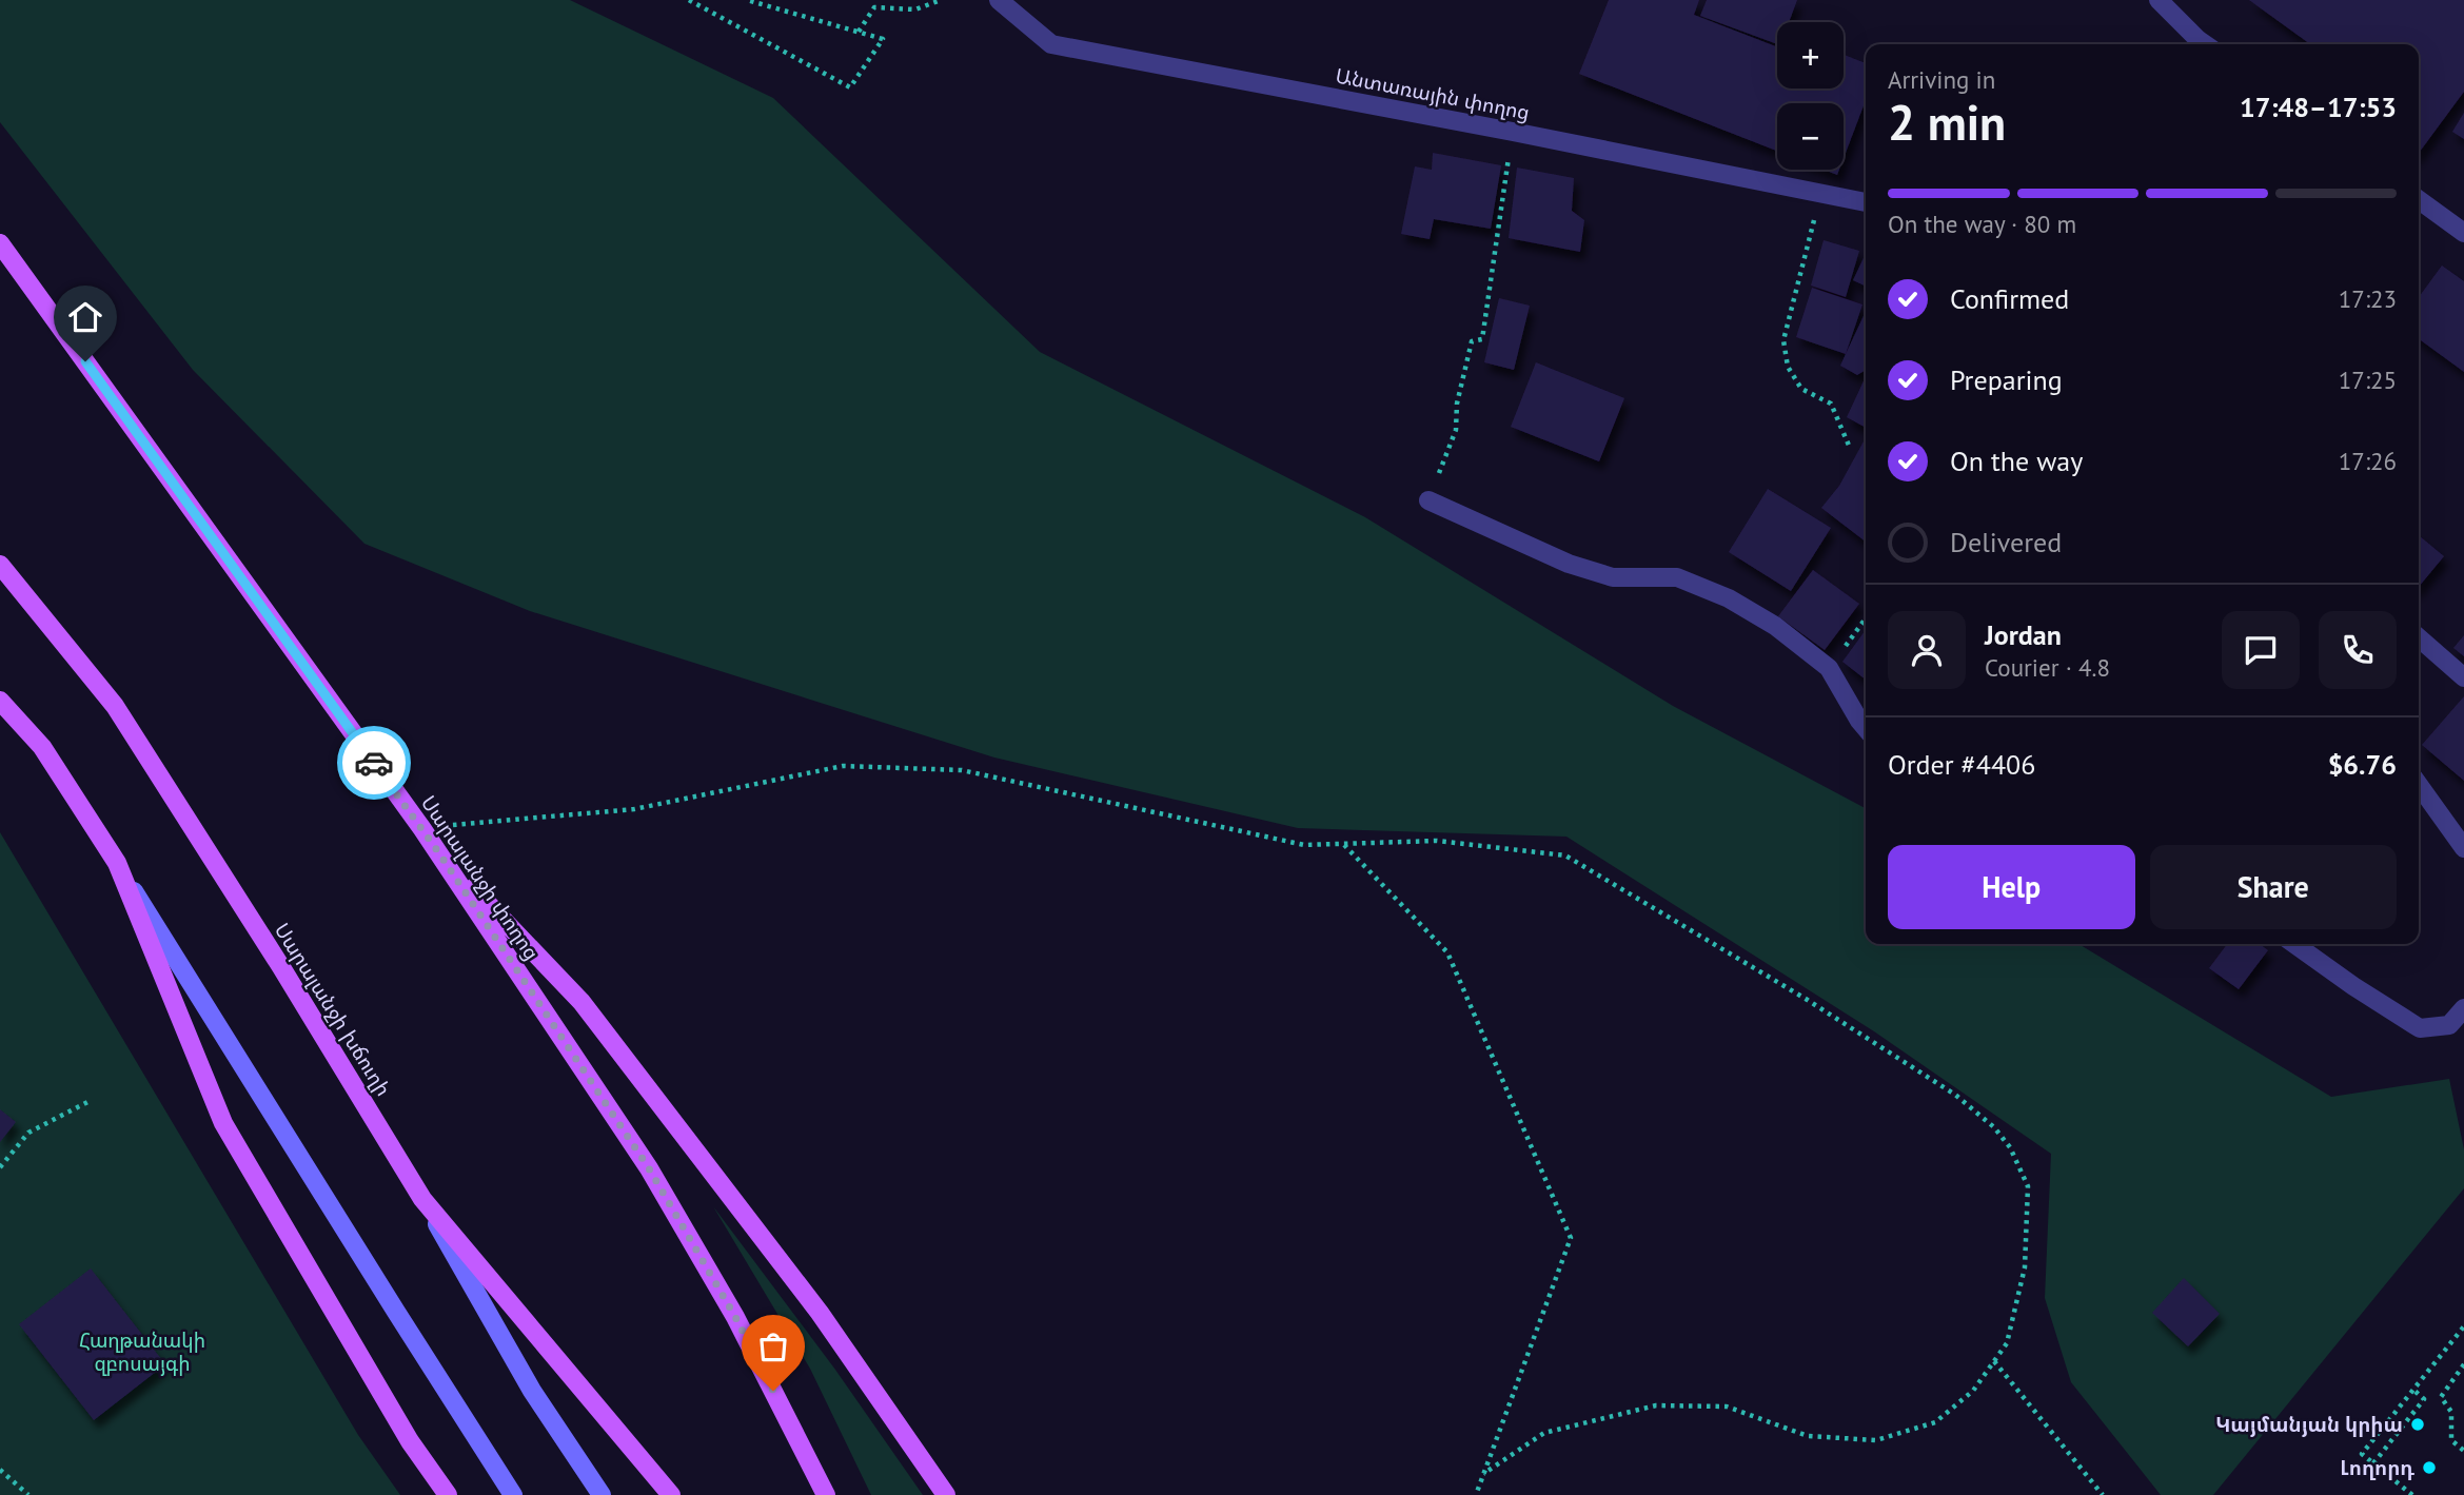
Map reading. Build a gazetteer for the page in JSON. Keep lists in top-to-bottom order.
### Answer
{
  "streets": {
    "main road": ["Սարալանջի փողոց", "Սարալանջի խճուղի"],
    "street": ["Անտառային փողոց"]
  },
  "parks": ["Հաղթանակի զբոսայգի"],
  "places": ["Կայմանյան կրիա", "Լողորդ"],
  "page": {
    "map_buttons": ["+", "−"],
    "heading": ["2 min", "Arriving in", "17:48–17:53"],
    "panel": [
      "Jordan",
      "Courier · 4.8",
      "Order #4406",
      "$6.76"
    ],
    "bar": "On the way · 80 m",
    "list": [
      ["Confirmed", "17:23"],
      ["Preparing", "17:25"],
      ["On the way", "17:26"],
      "Delivered"
    ],
    "buttons": ["Help", "Share"]
  }
}
